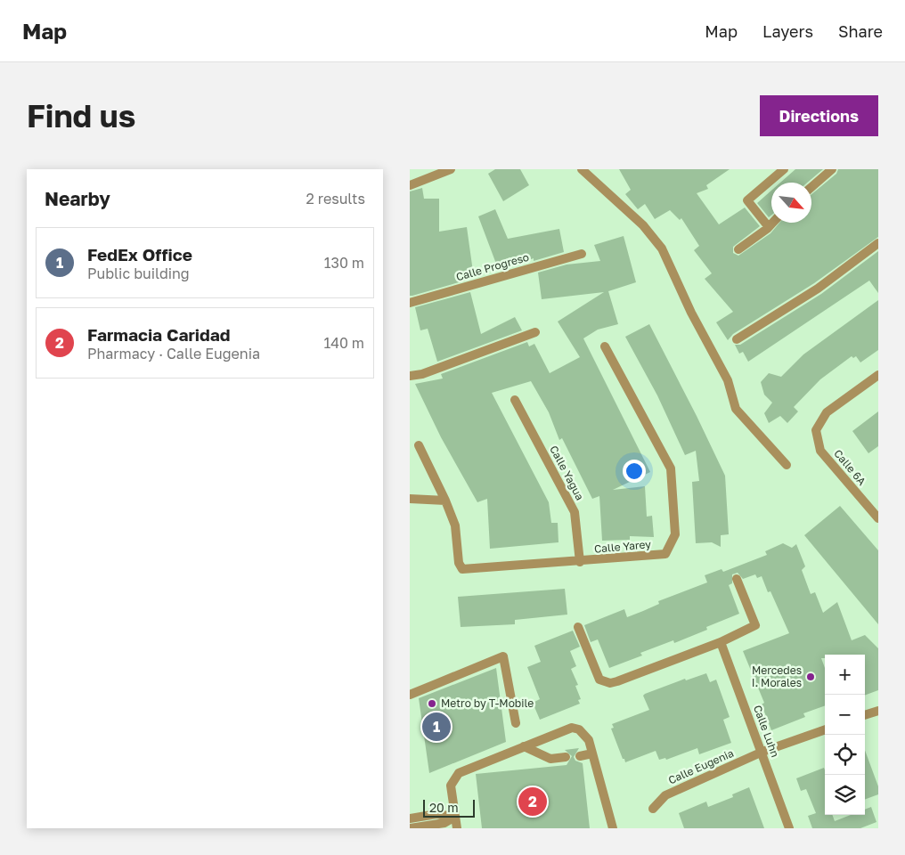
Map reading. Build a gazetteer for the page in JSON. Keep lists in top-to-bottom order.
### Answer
{
  "streets": {
    "street": [
      "Calle Progreso",
      "Calle 6A",
      "Calle Yagua",
      "Calle Yarey",
      "Calle Luhn",
      "Calle Eugenia"
    ]
  },
  "crossings": [
    ["Calle Yagua", "Calle Yarey"],
    ["Calle Luhn", "Calle Eugenia"]
  ],
  "places": ["Mercedes I. Morales", "Metro by T-Mobile"],
  "scale_bar": "20 m",
  "north": "bottom right",
  "page": {
    "header": "Map",
    "nav": ["Map", "Layers", "Share"],
    "buttons": "Directions",
    "title": "Find us",
    "heading": ["Nearby", "2 results"],
    "list": [
      {
        "mark": "1",
        "name": "FedEx Office",
        "note": "Public building",
        "value": "130 m"
      },
      {
        "mark": "2",
        "name": "Farmacia Caridad",
        "note": "Pharmacy · Calle Eugenia",
        "value": "140 m"
      }
    ],
    "map_buttons": ["+", "−"],
    "pins": ["1", "2"],
    "scale": "20 m"
  }
}
